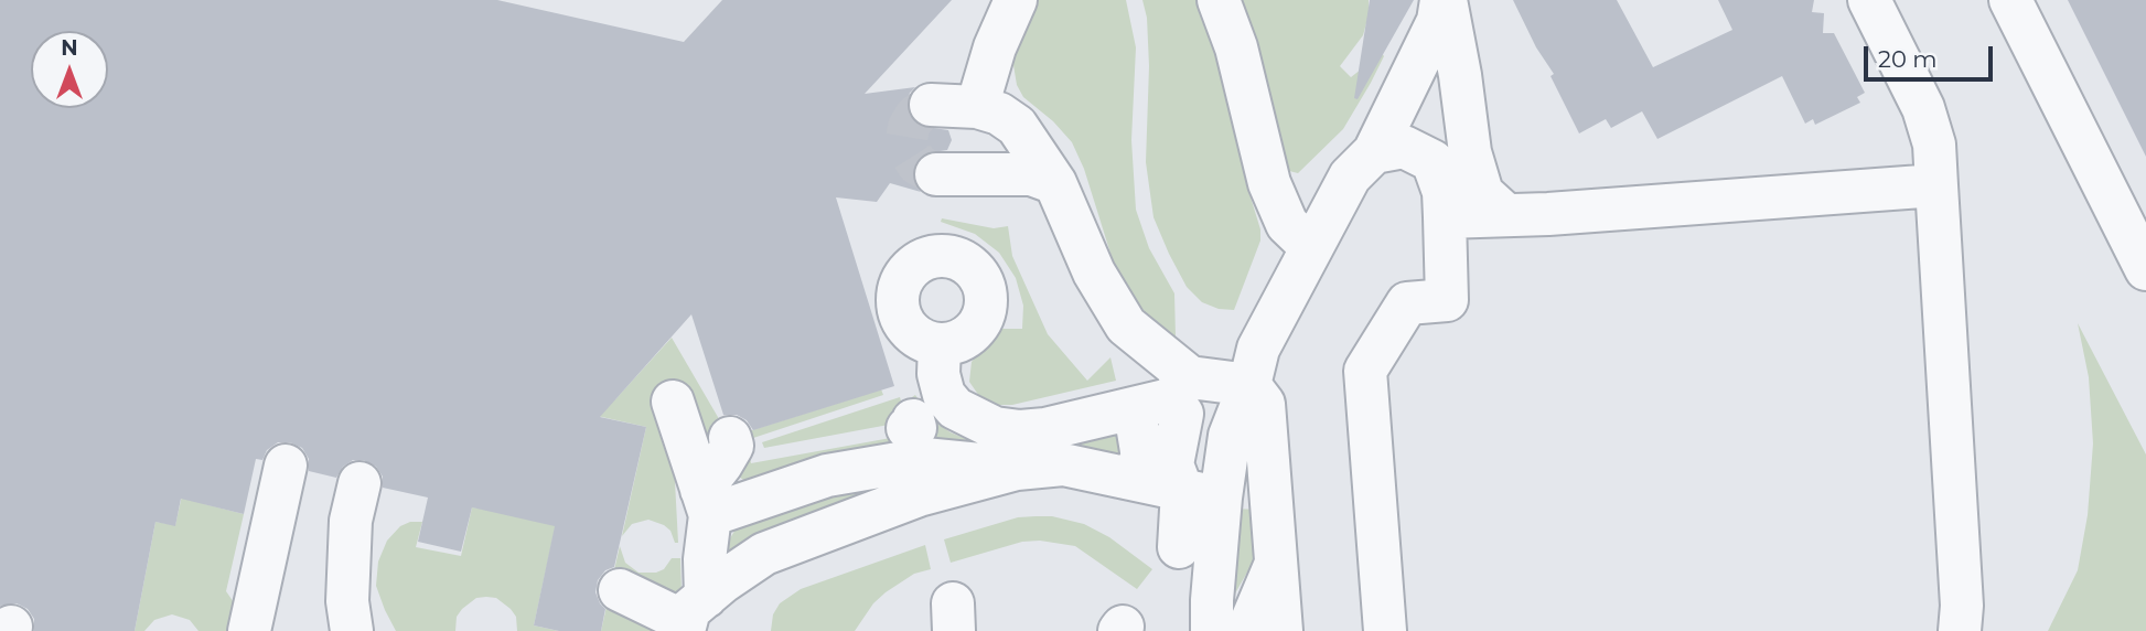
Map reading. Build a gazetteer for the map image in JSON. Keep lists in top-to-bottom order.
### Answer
{
  "scale_bar": "20 m",
  "north": "top"
}
